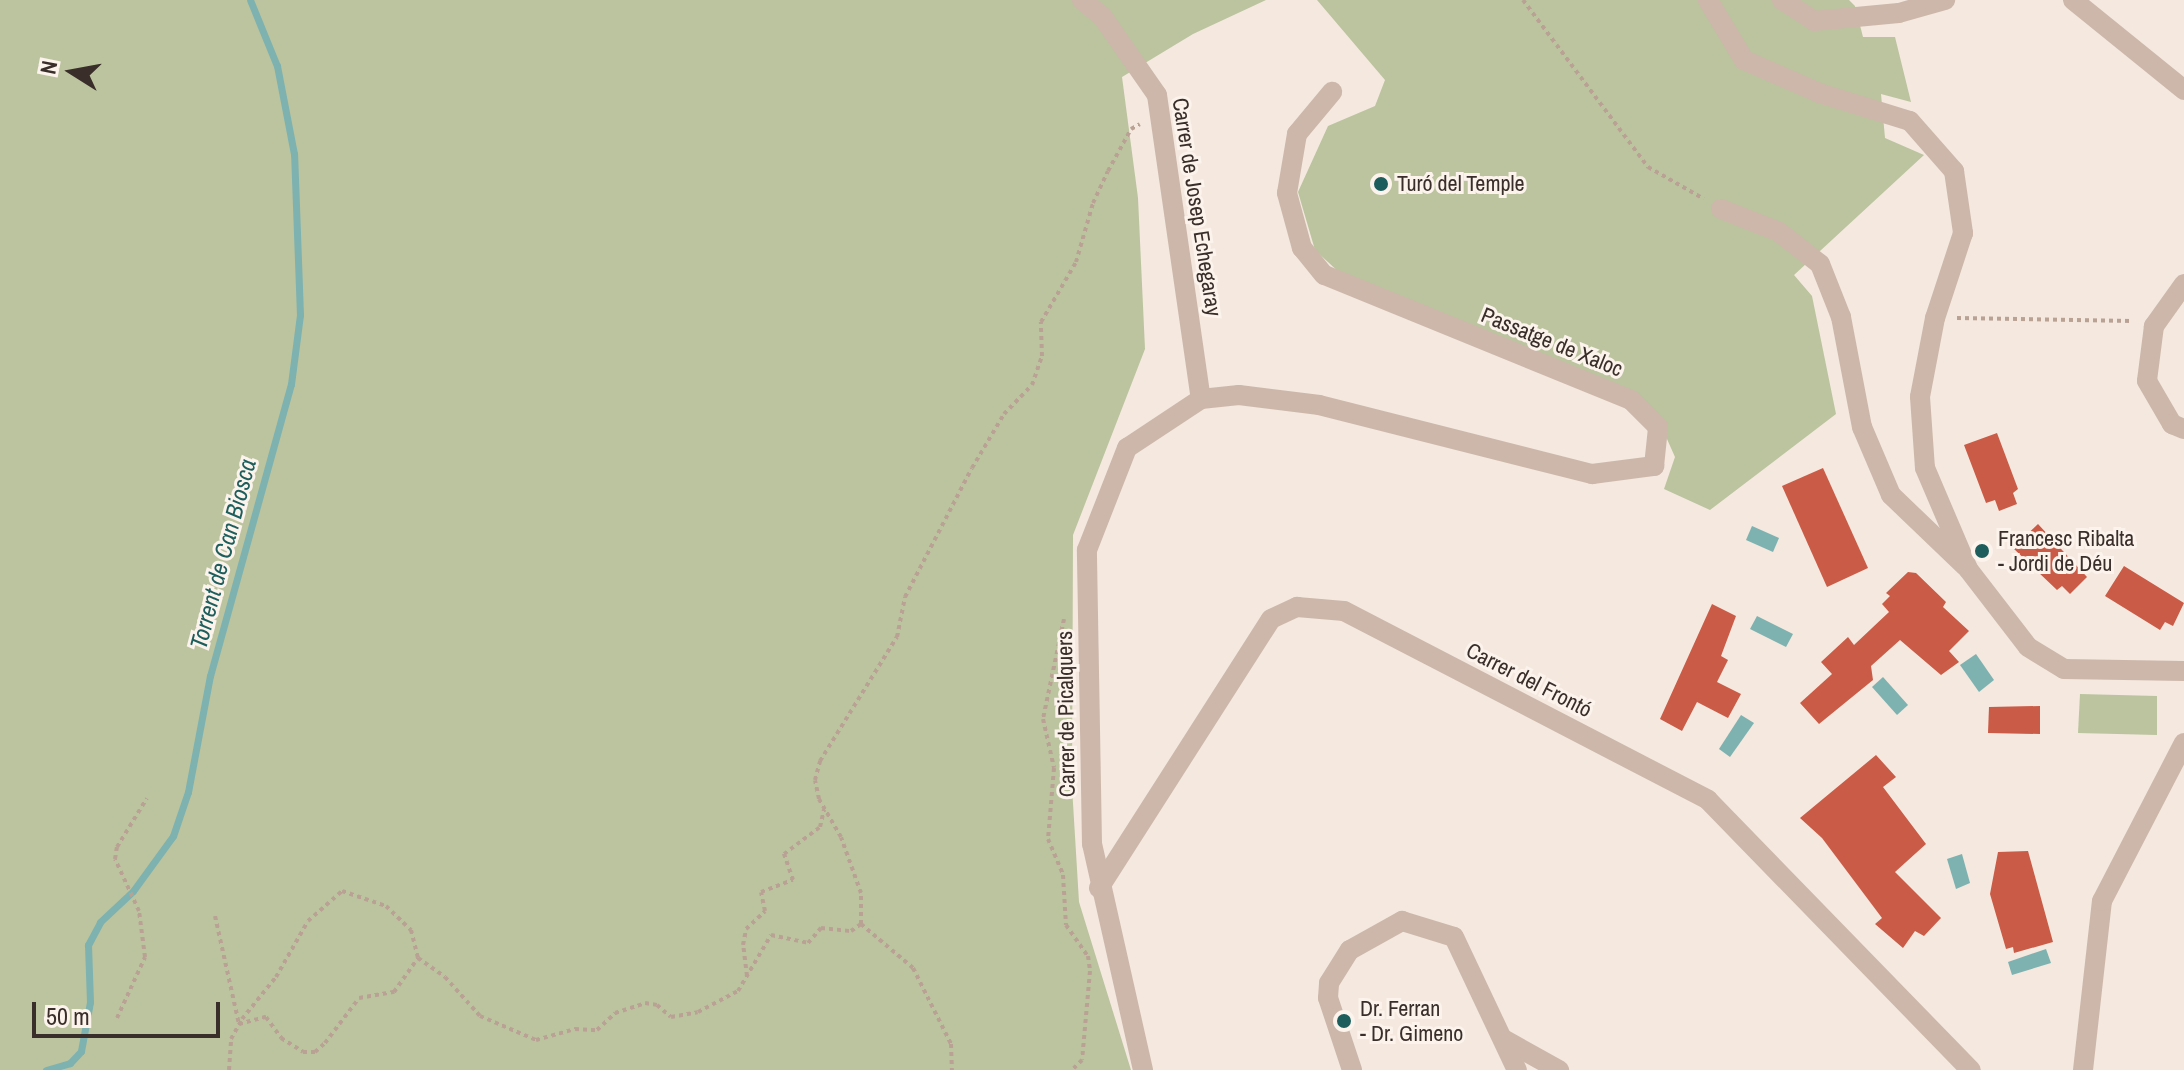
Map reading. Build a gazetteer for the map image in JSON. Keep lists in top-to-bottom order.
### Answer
{
  "streets": {
    "street": [
      "Carrer de Josep Echegaray",
      "Passatge de Xaloc",
      "Carrer del Frontó",
      "Carrer de Picalquers"
    ]
  },
  "crossings": [
    ["Carrer de Josep Echegaray", "Passatge de Xaloc"],
    ["Carrer de Josep Echegaray", "Carrer de Picalquers"],
    ["Passatge de Xaloc", "Carrer de Picalquers"],
    ["Carrer del Frontó", "Carrer de Picalquers"]
  ],
  "water": ["Torrent de Can Biosca"],
  "places": ["Turó del Temple", "Francesc Ribalta - Jordi de Déu", "Dr. Ferran - Dr. Gimeno"],
  "scale_bar": "50 m",
  "north": "left"
}
